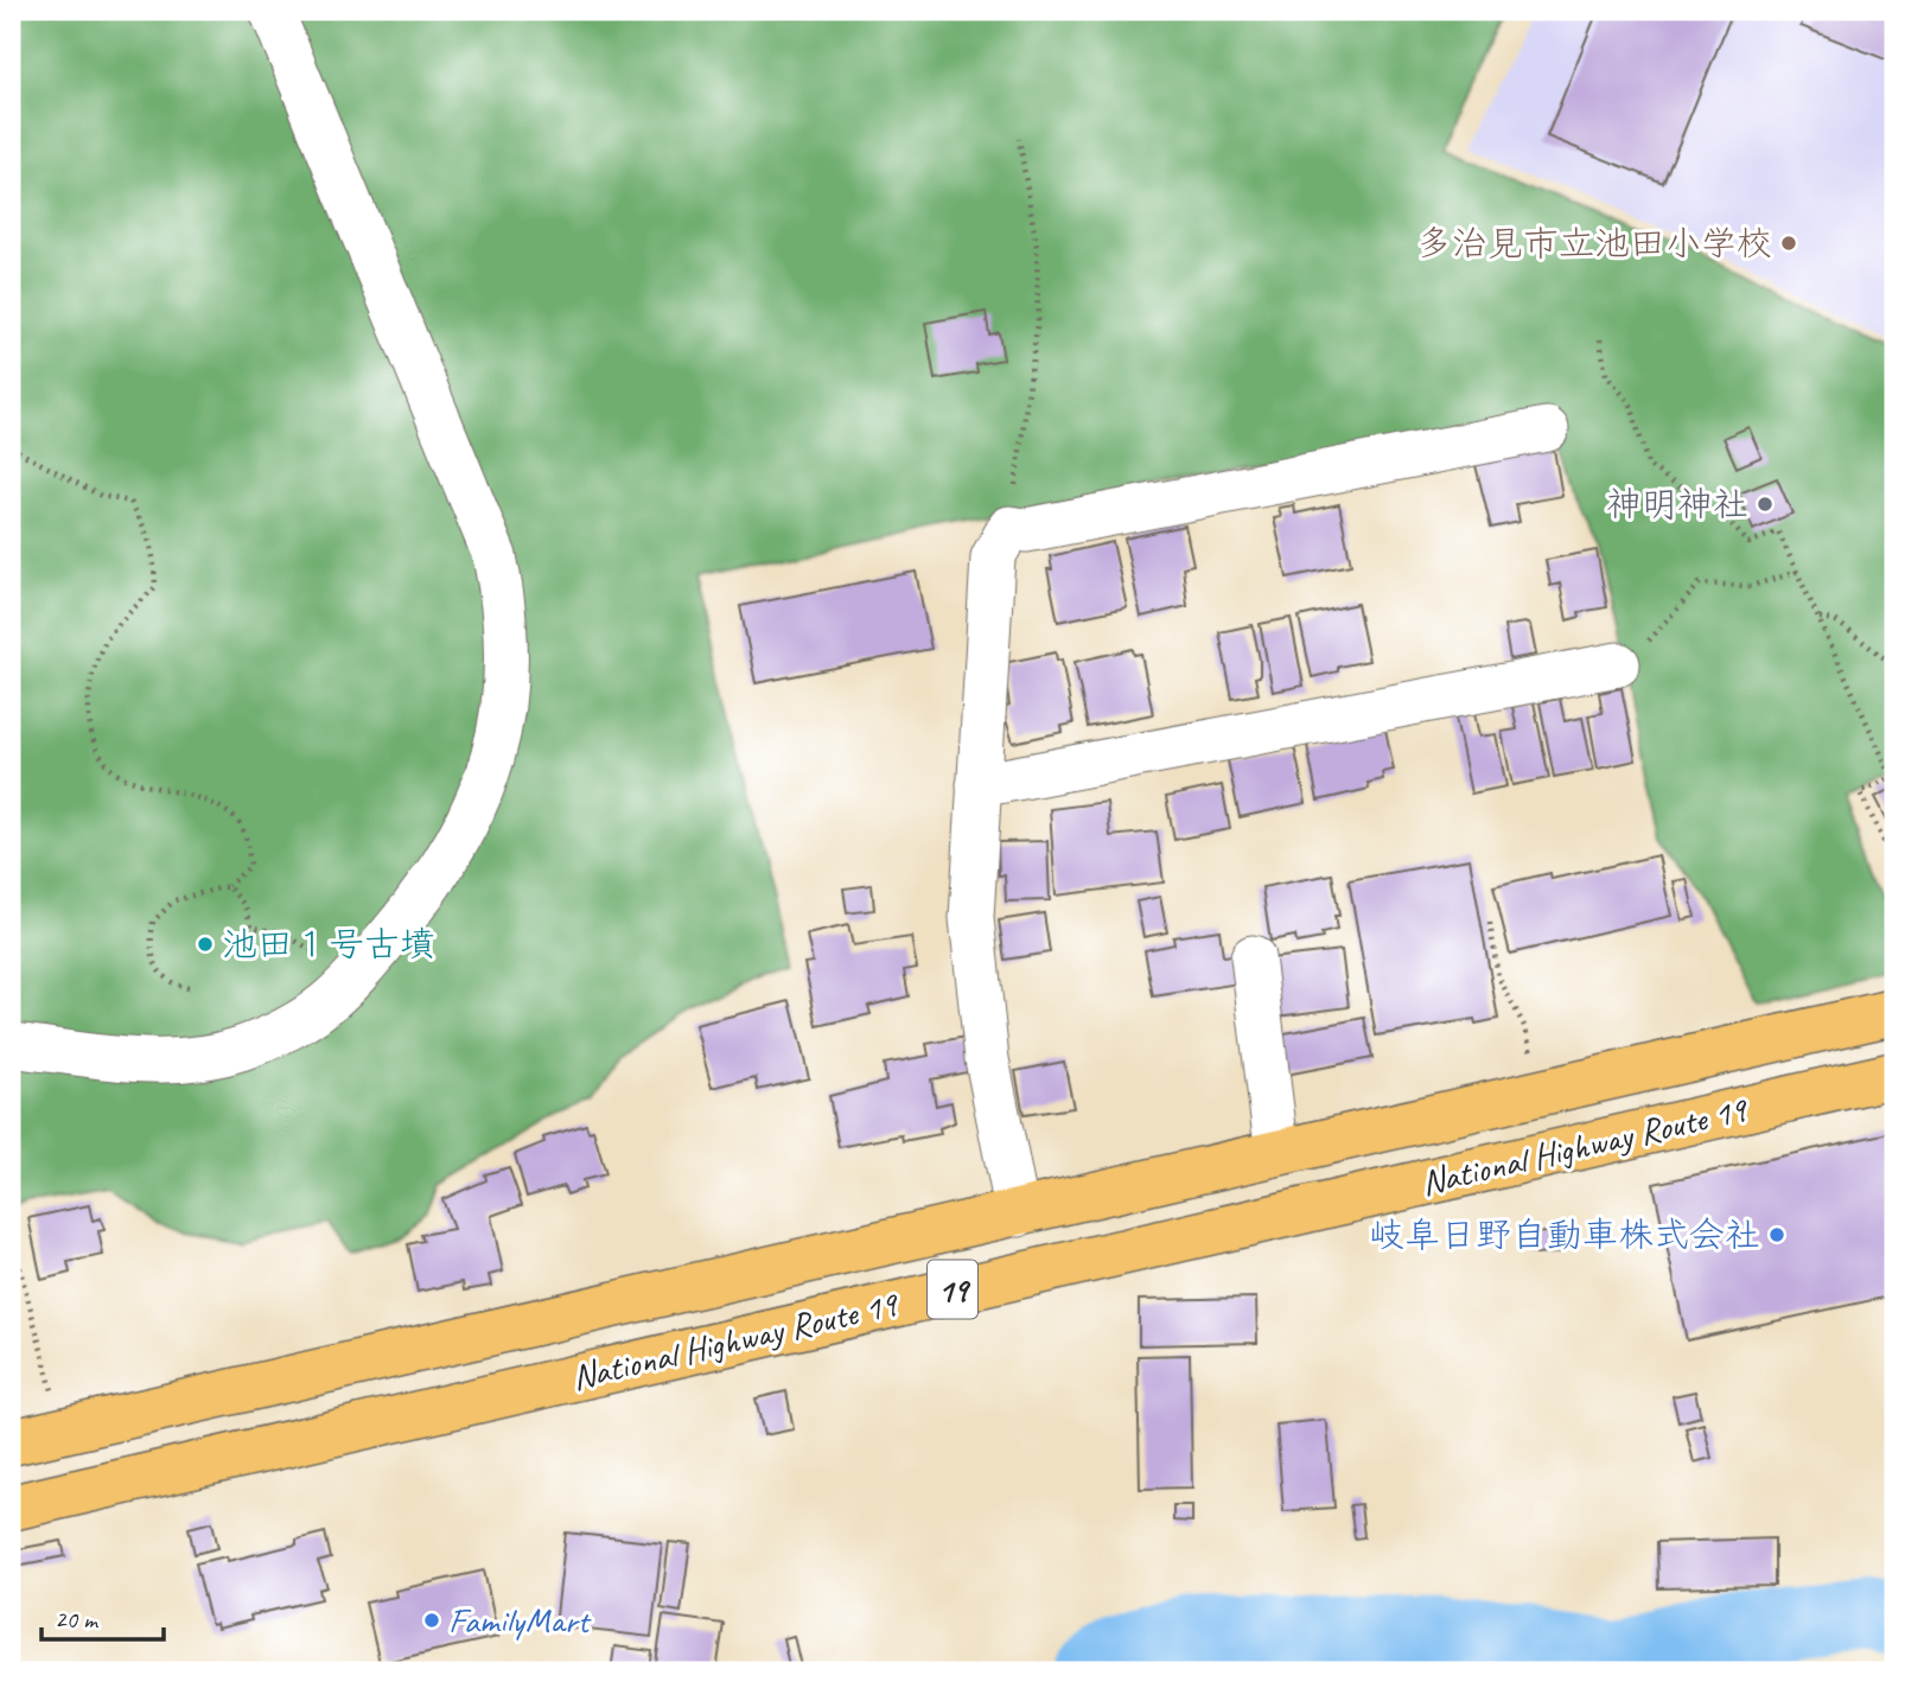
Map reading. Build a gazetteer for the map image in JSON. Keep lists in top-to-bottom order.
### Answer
{
  "streets": {
    "highway": ["National Highway Route 19", "19"]
  },
  "places": [
    "多治見市立池田小学校",
    "神明神社",
    "池田１号古墳",
    "岐阜日野自動車株式会社",
    "FamilyMart"
  ],
  "scale_bar": "20 m"
}
